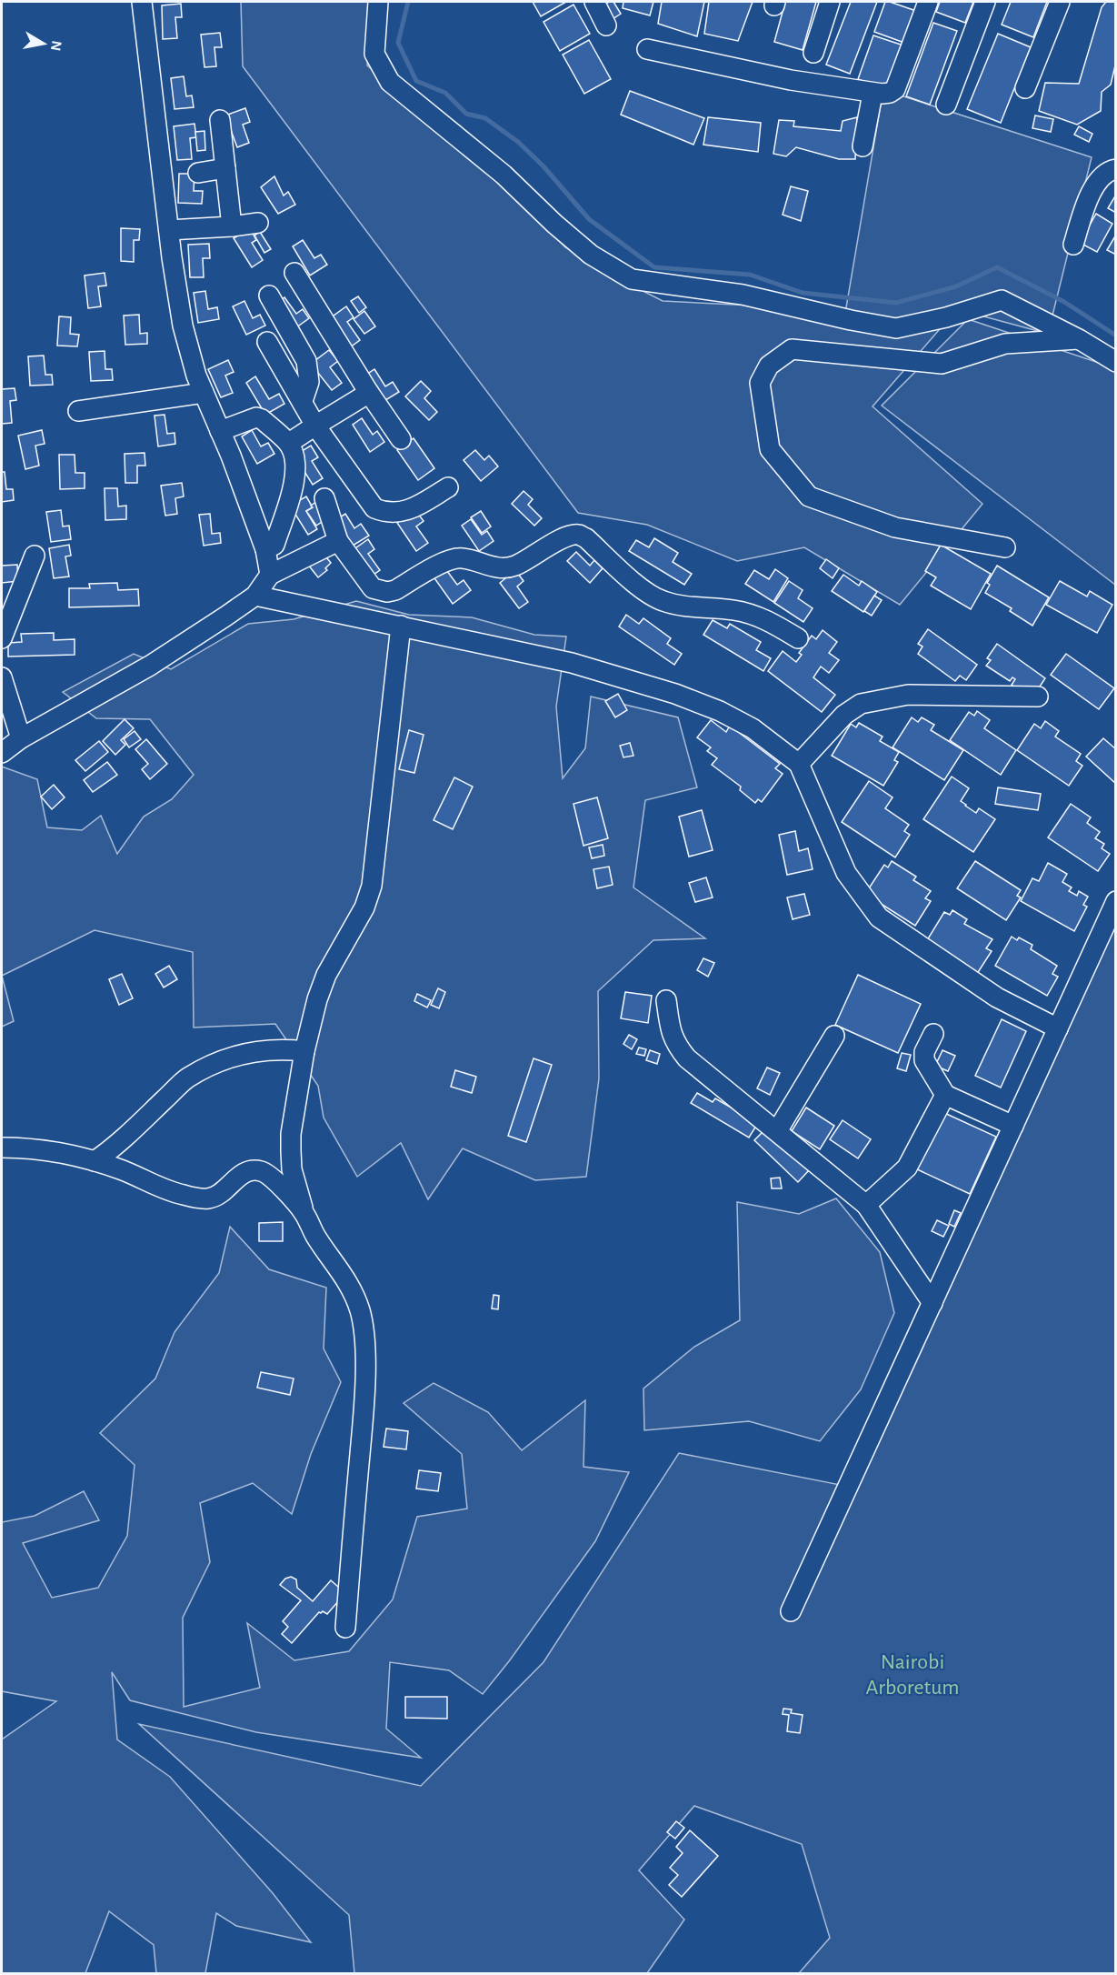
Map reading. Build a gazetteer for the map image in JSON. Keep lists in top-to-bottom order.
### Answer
{
  "parks": ["Nairobi Arboretum"],
  "north": "right"
}
